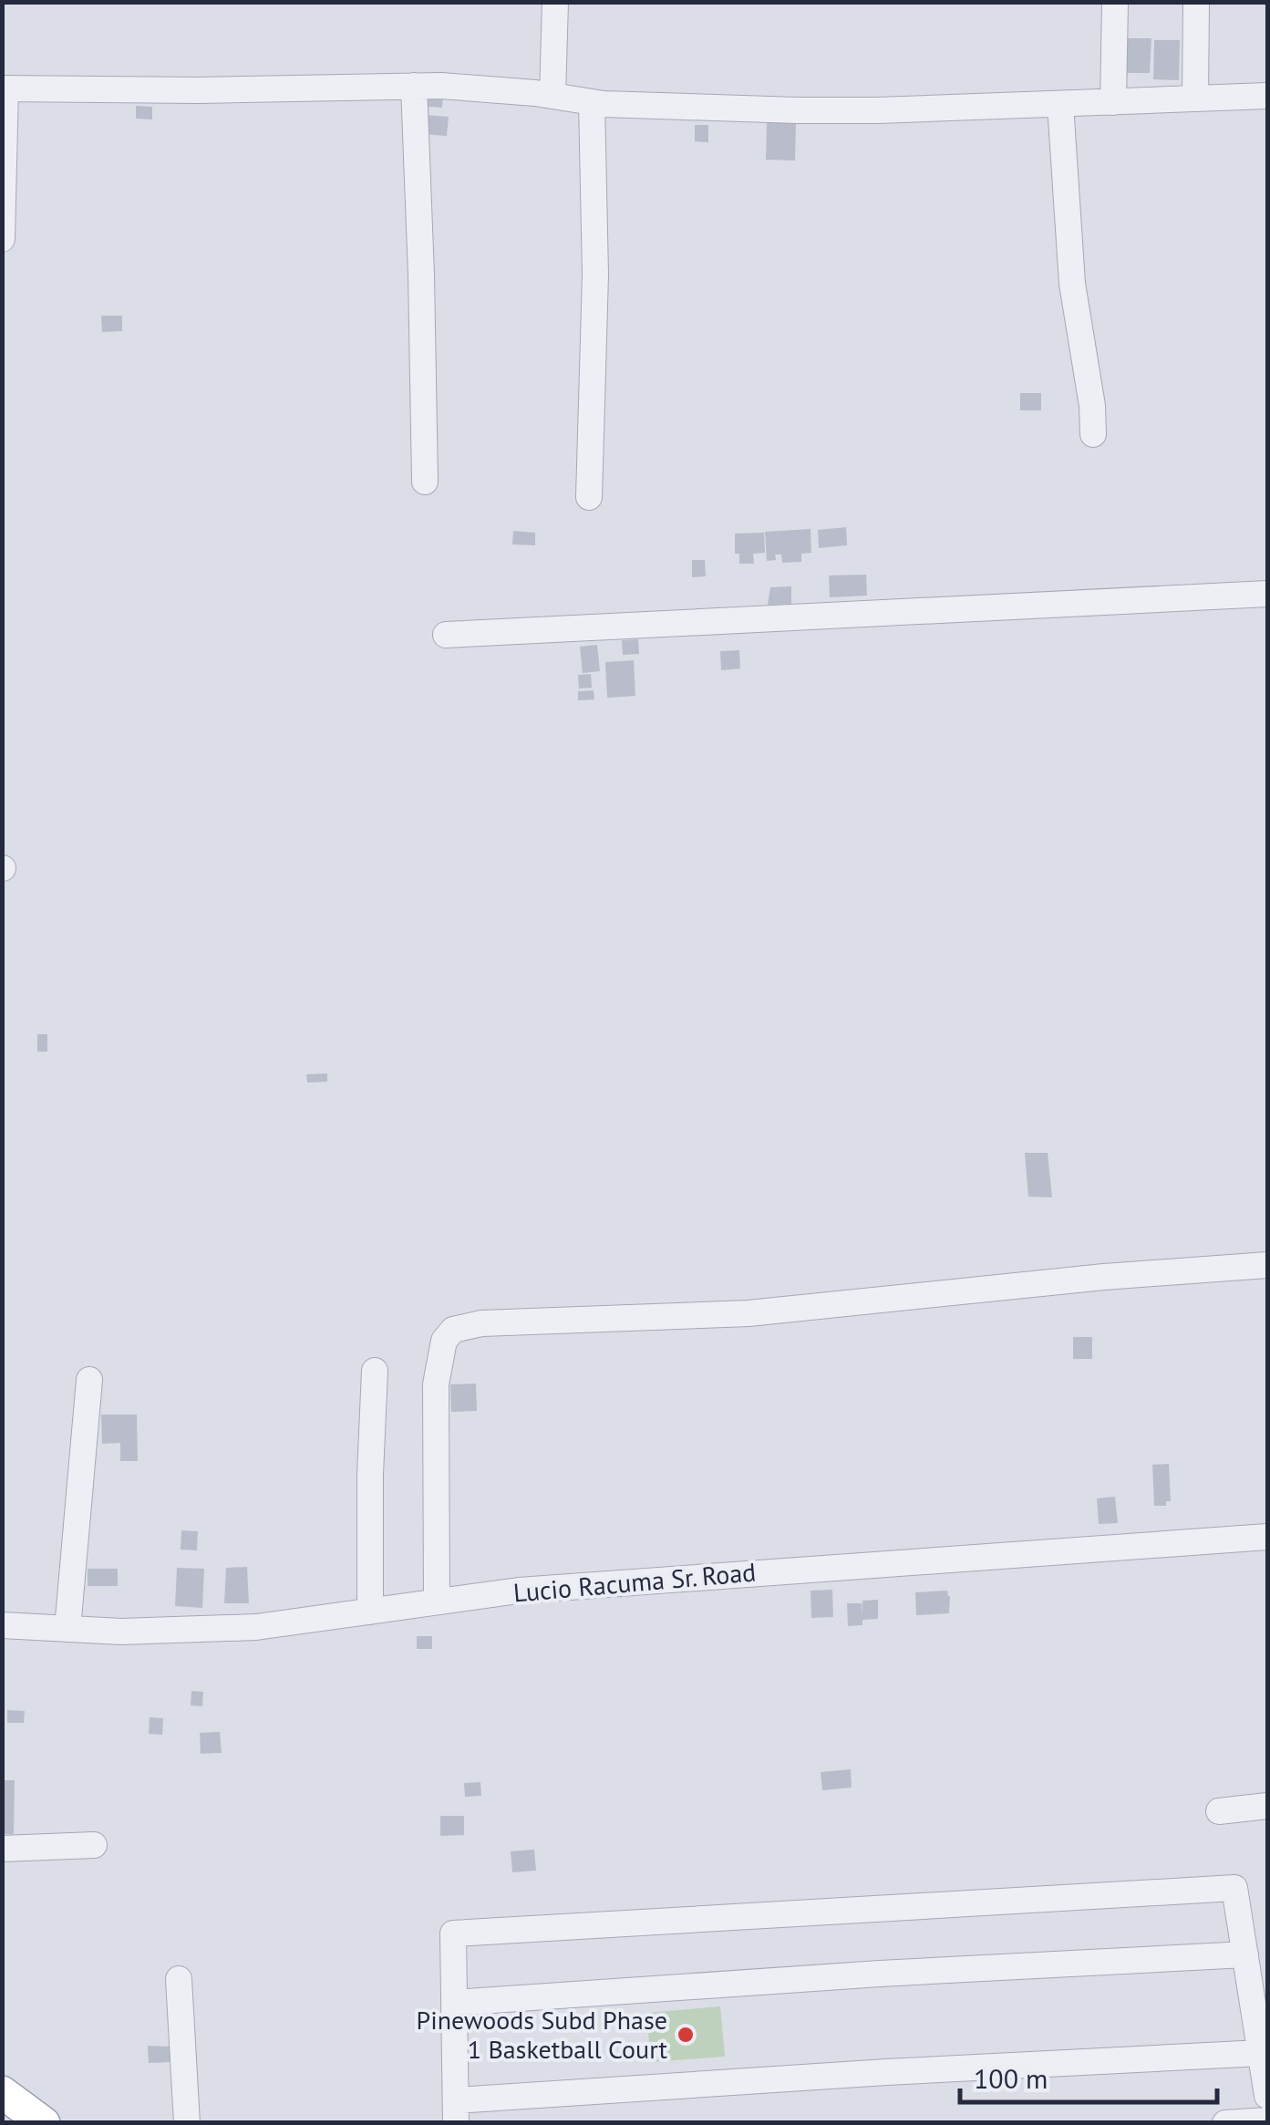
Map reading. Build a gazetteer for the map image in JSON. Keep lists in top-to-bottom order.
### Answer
{
  "streets": {
    "street": ["Lucio Racuma Sr. Road"]
  },
  "places": ["Pinewoods Subd Phase 1 Basketball Court"],
  "scale_bar": "100 m"
}
